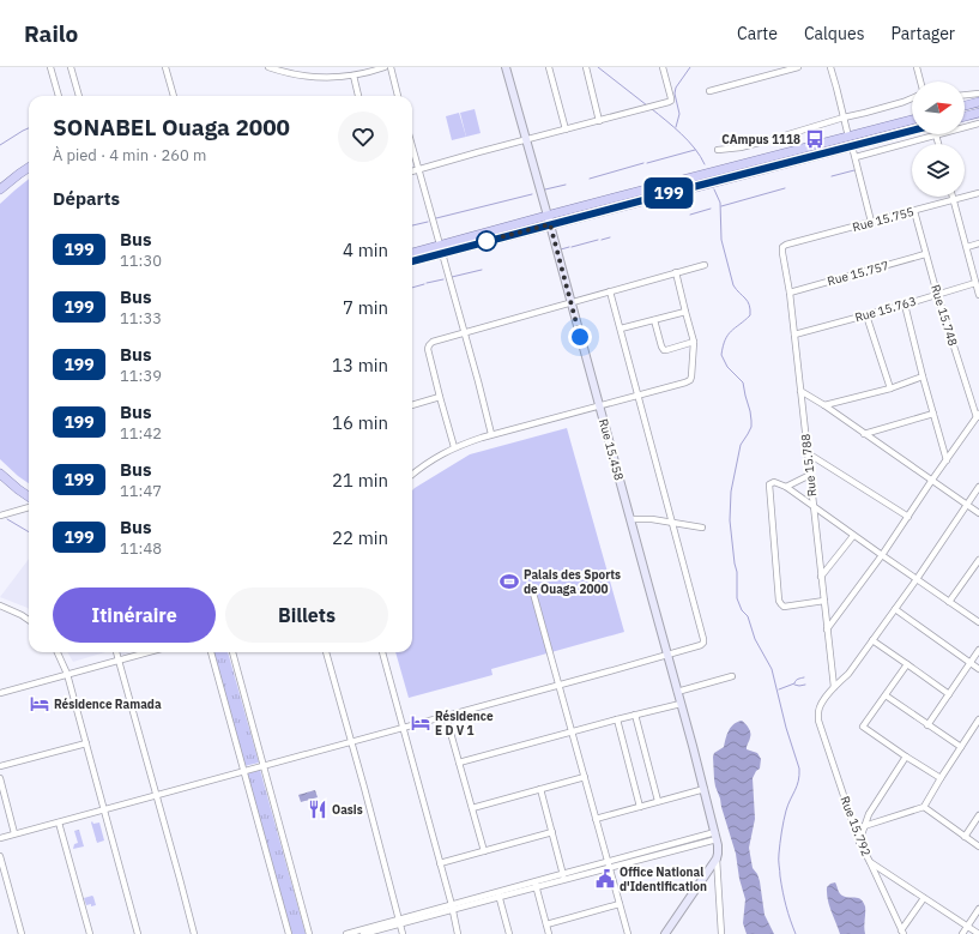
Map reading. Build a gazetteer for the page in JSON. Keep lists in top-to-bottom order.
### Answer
{
  "streets": {
    "main road": ["Rue 15.458"],
    "street": [
      "Rue 15.755",
      "Rue 15.757",
      "Rue 15.763",
      "Rue 15.748",
      "Rue 15.788",
      "Rue 15.792"
    ]
  },
  "crossings": [
    ["Rue 15.755", "Rue 15.748"],
    ["Rue 15.755", "Rue 15.788"],
    ["Rue 15.757", "Rue 15.748"],
    ["Rue 15.757", "Rue 15.788"],
    ["Rue 15.763", "Rue 15.748"],
    ["Rue 15.763", "Rue 15.788"],
    ["Rue 15.788", "Rue 15.792"]
  ],
  "places": {
    "bus stop": ["CAmpus 1118"],
    "sports": ["Palais des Sports de Ouaga 2000"],
    "hotel": ["Résidence Ramada", "Résidence E D V 1"],
    "restaurant": ["Oasis"],
    "public building": ["Office National d'Identification"]
  },
  "lines": ["bus line 199"],
  "north": "right",
  "page": {
    "header": "Railo",
    "nav": ["Carte", "Calques", "Partager"],
    "on_map": "199",
    "heading": [
      ["SONABEL Ouaga 2000", "À pied · 4 min · 260 m"],
      "Départs"
    ],
    "list": [
      {
        "mark": "199",
        "name": "Bus",
        "note": "11:30",
        "value": "4 min"
      },
      {
        "mark": "199",
        "name": "Bus",
        "note": "11:33",
        "value": "7 min"
      },
      {
        "mark": "199",
        "name": "Bus",
        "note": "11:39",
        "value": "13 min"
      },
      {
        "mark": "199",
        "name": "Bus",
        "note": "11:42",
        "value": "16 min"
      },
      {
        "mark": "199",
        "name": "Bus",
        "note": "11:47",
        "value": "21 min"
      },
      {
        "mark": "199",
        "name": "Bus",
        "note": "11:48",
        "value": "22 min"
      }
    ],
    "buttons": ["Itinéraire", "Billets"]
  }
}
